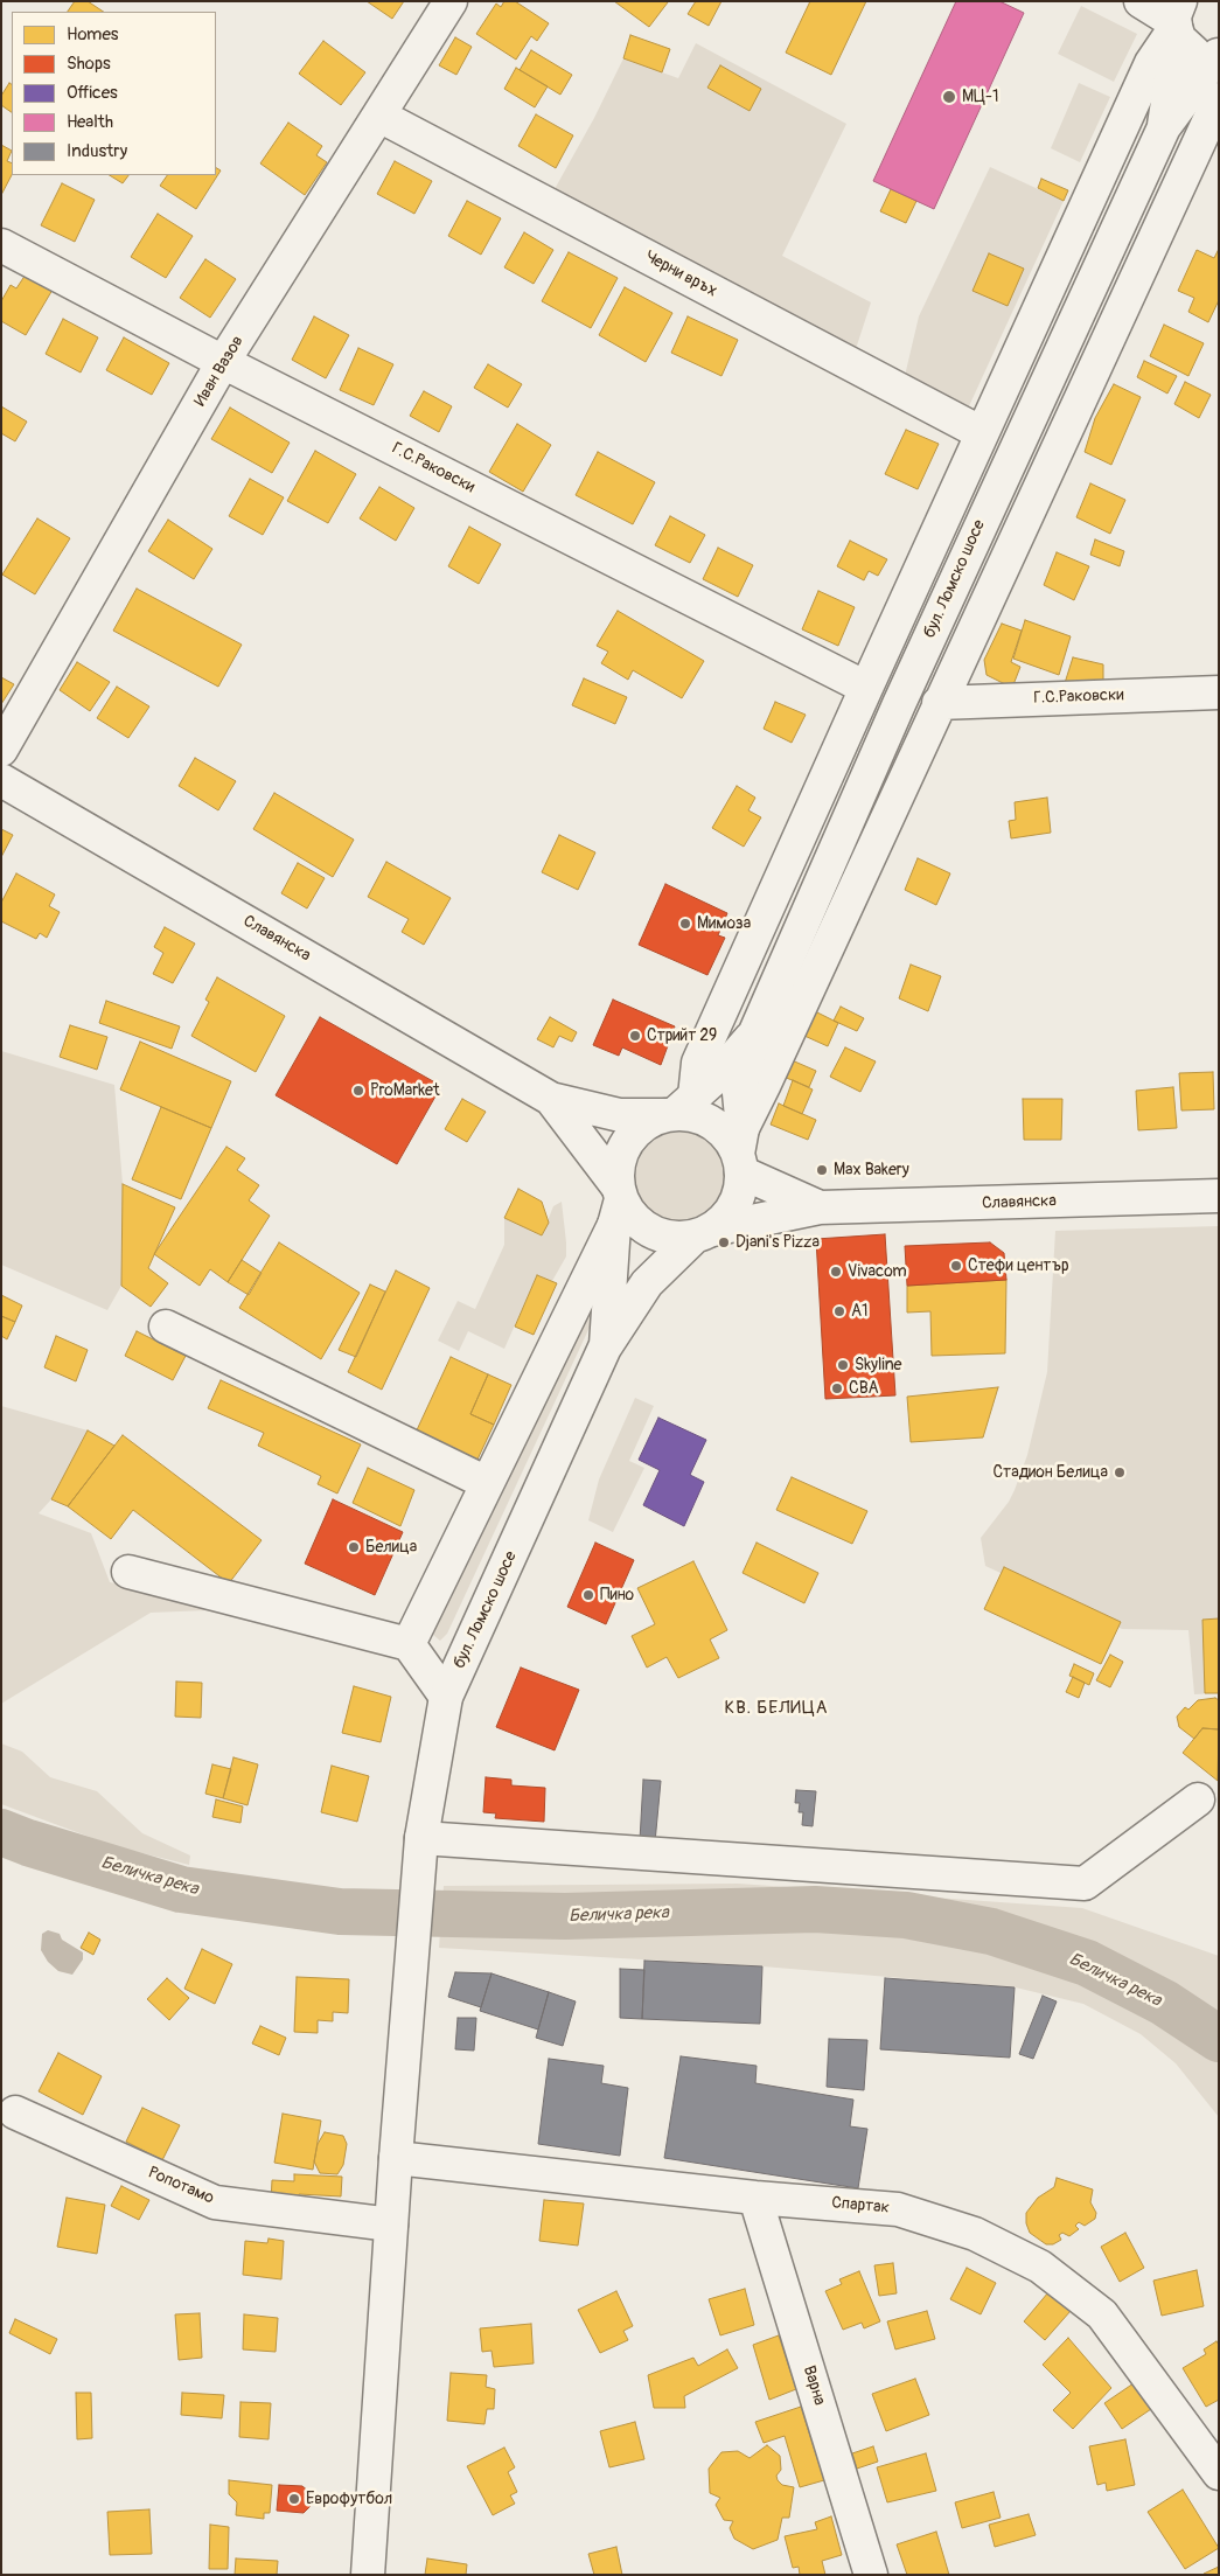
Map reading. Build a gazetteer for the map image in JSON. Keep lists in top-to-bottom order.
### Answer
{
  "streets": {
    "street": [
      "Черни връх",
      "Иван Вазов",
      "Г.С.Раковски",
      "бул. Ломско шосе",
      "Славянска",
      "Ропотамо",
      "Спартак",
      "Варна"
    ]
  },
  "crossings": [
    ["Черни връх", "Иван Вазов"],
    ["Иван Вазов", "Г.С.Раковски"],
    ["бул. Ломско шосе", "Славянска"],
    ["бул. Ломско шосе", "Ропотамо"],
    ["бул. Ломско шосе", "Спартак"],
    ["Спартак", "Варна"]
  ],
  "districts": ["КВ. БЕЛИЦА"],
  "water": ["Беличка река"],
  "places": [
    "МЦ-1",
    "Мимоза",
    "Стрийт 29",
    "ProMarket",
    "Max Bakery",
    "Djani's Pizza",
    "Стефи център",
    "Vivacom",
    "A1",
    "Skyline",
    "CBA",
    "Стадион Белица",
    "Белица",
    "Пино",
    "Еврофутбол"
  ],
  "legend": [
    "Homes",
    "Shops",
    "Offices",
    "Health",
    "Industry"
  ]
}
